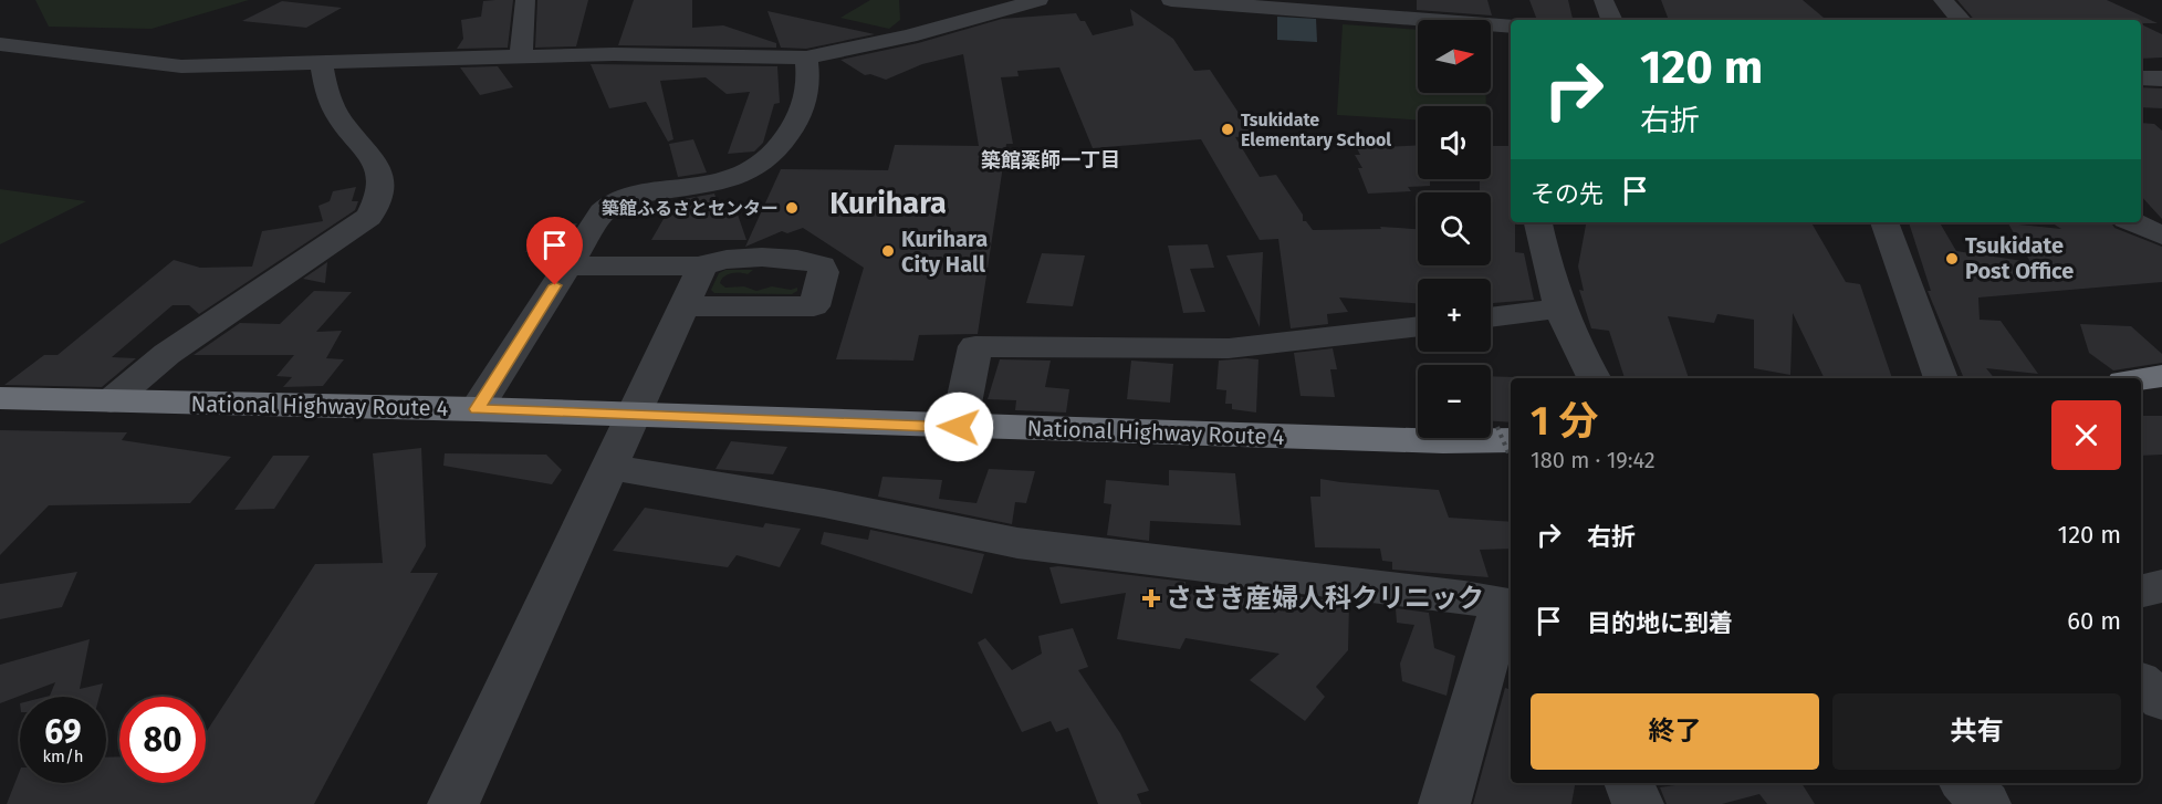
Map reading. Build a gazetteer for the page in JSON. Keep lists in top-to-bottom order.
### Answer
{
  "streets": {
    "highway": ["National Highway Route 4"]
  },
  "districts": ["築館薬師一丁目", "Kurihara"],
  "places": {
    "other": [
      "Tsukidate Elementary School",
      "築館ふるさとセンター",
      "Kurihara City Hall",
      "Tsukidate Post Office"
    ],
    "health": ["ささき産婦人科クリニック"]
  },
  "north": "right",
  "page": {
    "map_buttons": ["+", "−"],
    "turn": ["120 m", "右折"],
    "then": "その先",
    "heading": ["1 分", "180 m · 19:42"],
    "list": [
      {
        "name": "右折",
        "value": "120 m"
      },
      {
        "name": "目的地に到着",
        "value": "60 m"
      }
    ],
    "buttons": ["終了", "共有"],
    "speed": "69 km/h",
    "limit": "80"
  }
}
